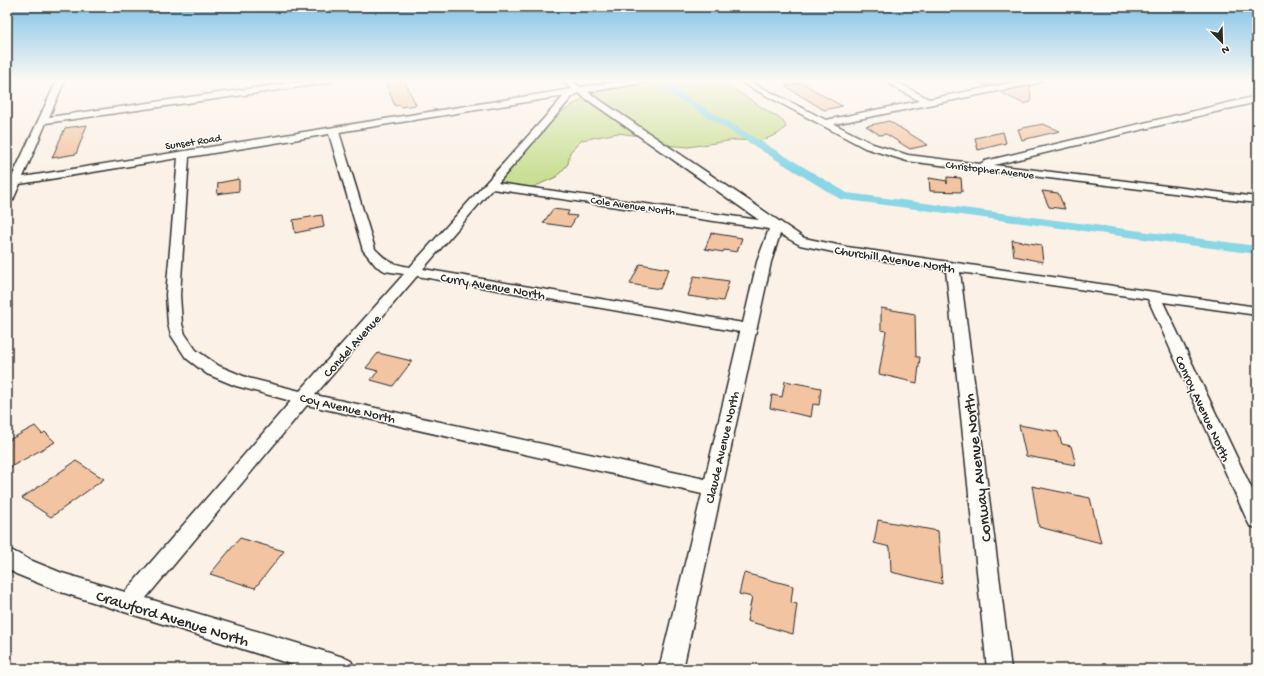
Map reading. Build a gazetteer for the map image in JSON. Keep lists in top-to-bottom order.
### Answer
{
  "streets": {
    "street": [
      "Sunset Road",
      "Christopher Avenue",
      "Cole Avenue North",
      "Churchill Avenue North",
      "Curry Avenue North",
      "Condel Avenue",
      "Coy Avenue North",
      "Conroy Avenue North",
      "Claude Avenue North",
      "Conway Avenue North",
      "Crawford Avenue North"
    ]
  },
  "crossings": [
    ["Sunset Road", "Curry Avenue North"],
    ["Sunset Road", "Coy Avenue North"],
    ["Cole Avenue North", "Churchill Avenue North"],
    ["Cole Avenue North", "Condel Avenue"],
    ["Cole Avenue North", "Claude Avenue North"],
    ["Churchill Avenue North", "Conroy Avenue North"],
    ["Churchill Avenue North", "Claude Avenue North"],
    ["Churchill Avenue North", "Conway Avenue North"],
    ["Curry Avenue North", "Condel Avenue"],
    ["Curry Avenue North", "Claude Avenue North"],
    ["Condel Avenue", "Coy Avenue North"],
    ["Condel Avenue", "Crawford Avenue North"],
    ["Coy Avenue North", "Claude Avenue North"]
  ],
  "north": "bottom right"
}
